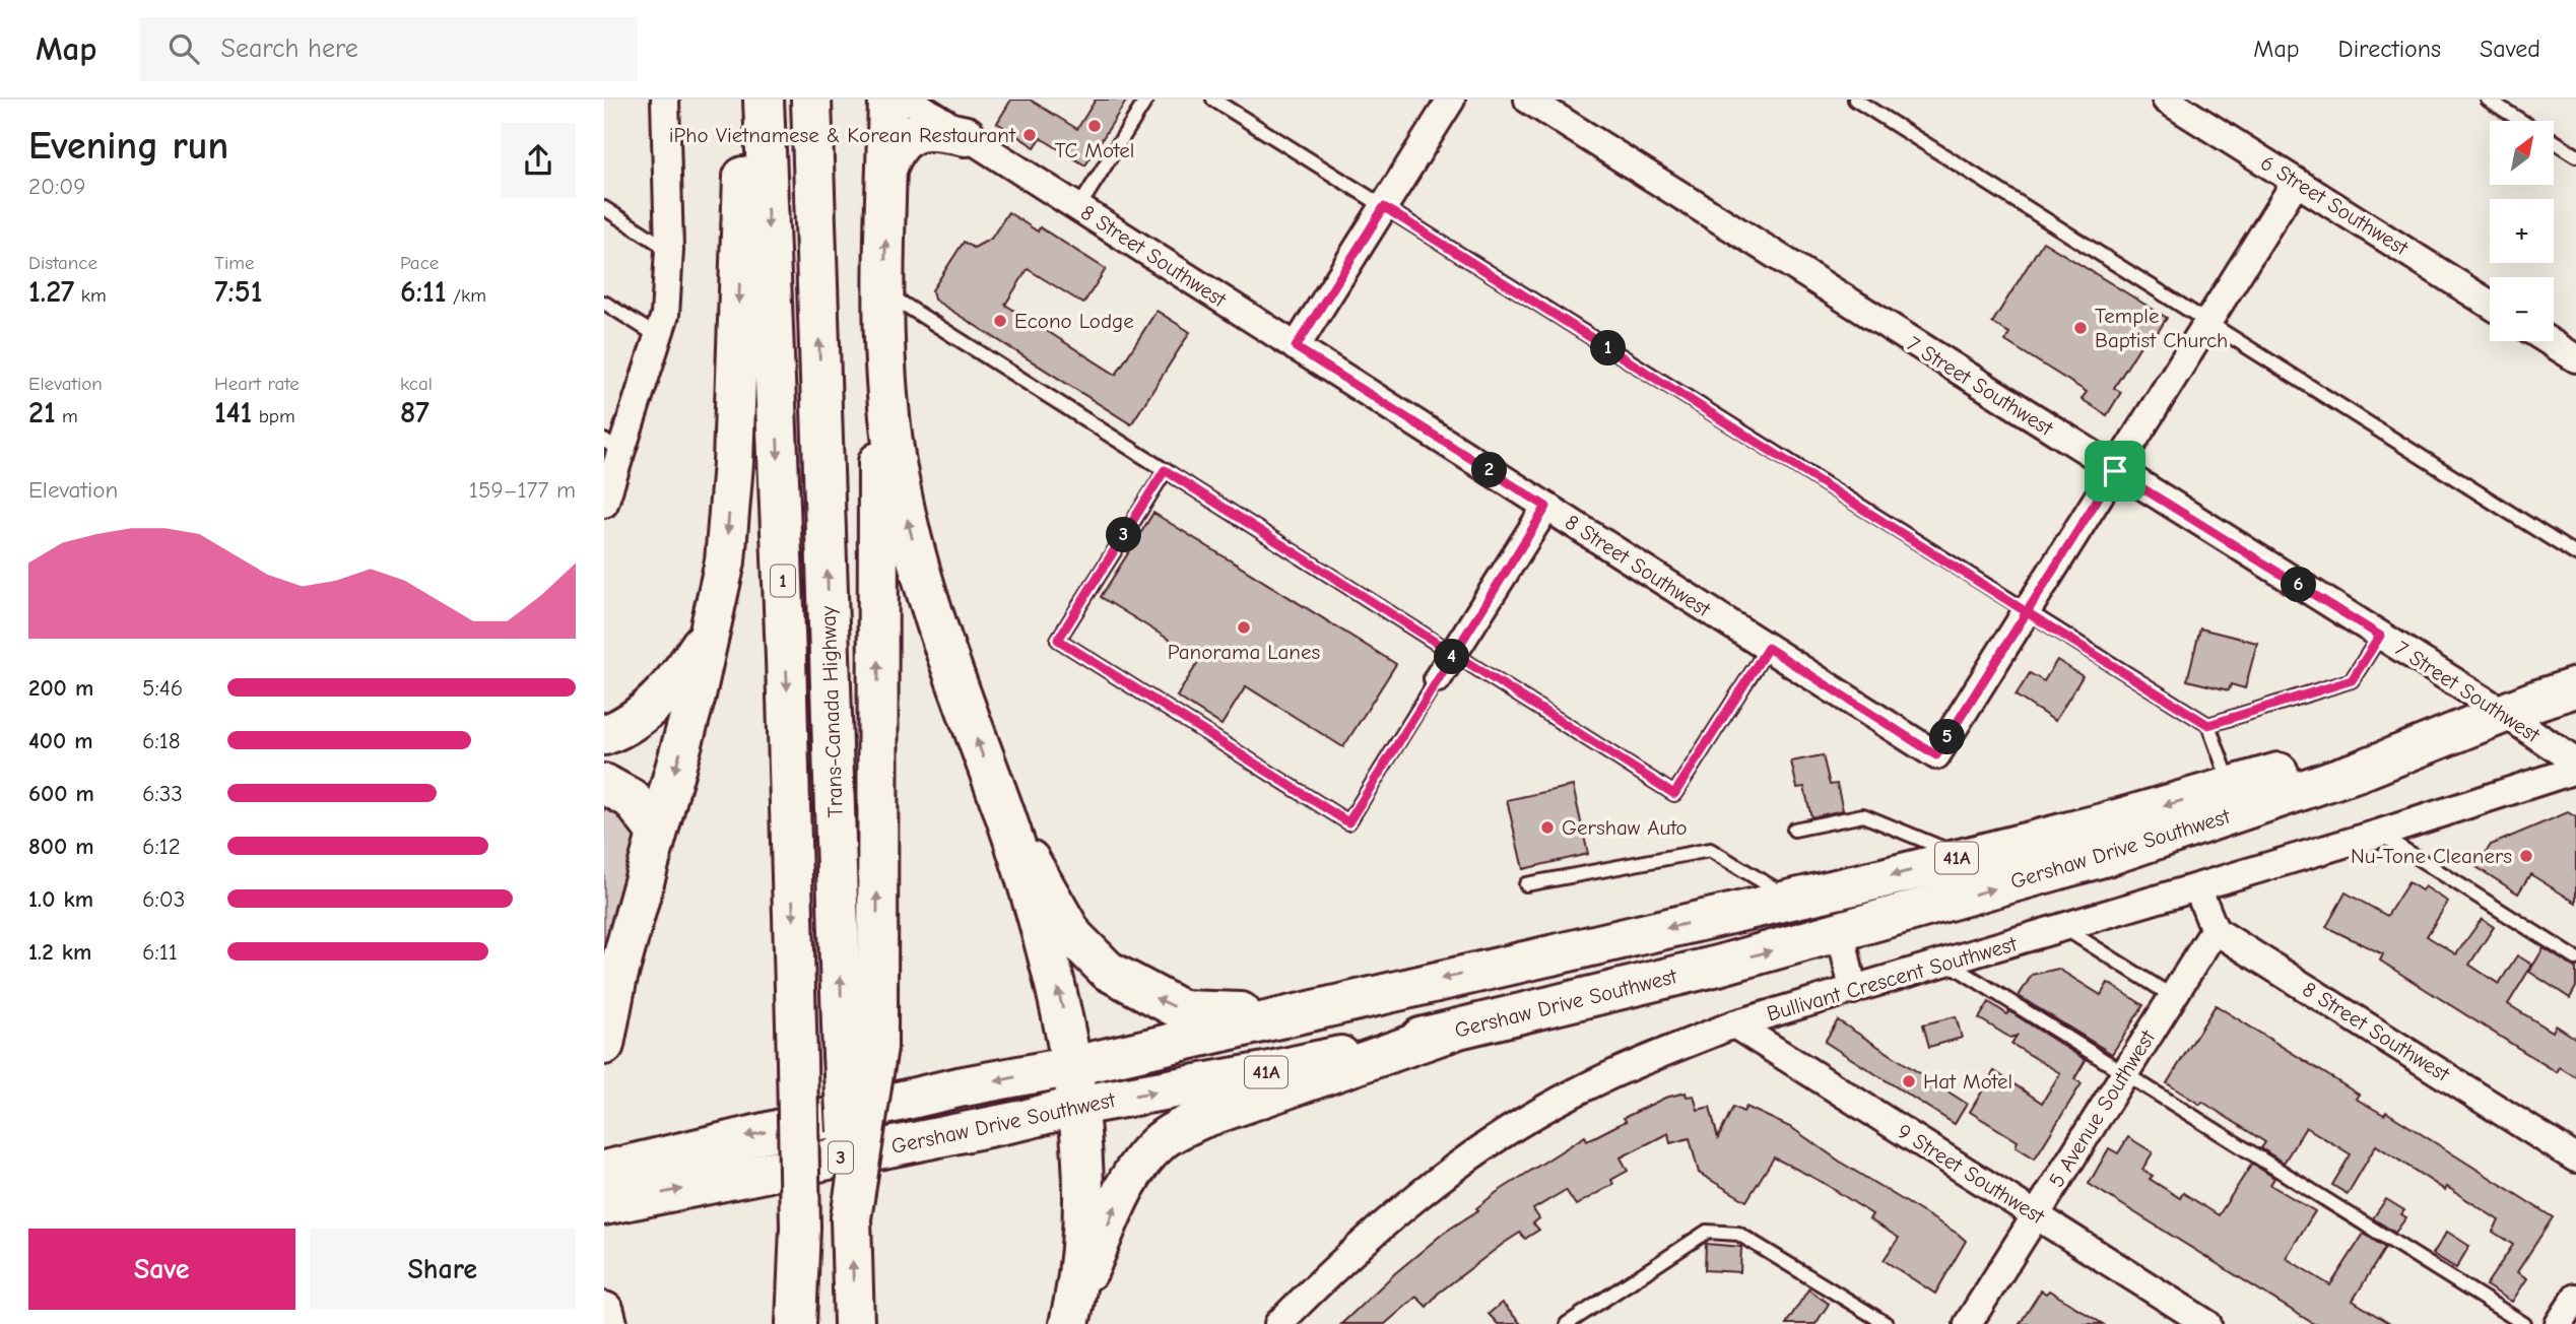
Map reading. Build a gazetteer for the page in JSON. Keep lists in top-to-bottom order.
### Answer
{
  "streets": {
    "main road": [
      "1",
      "Trans-Canada Highway",
      "Gershaw Drive Southwest",
      "41A",
      "3"
    ],
    "street": [
      "6 Street Southwest",
      "8 Street Southwest",
      "7 Street Southwest",
      "Bullivant Crescent Southwest",
      "5 Avenue Southwest",
      "9 Street Southwest"
    ]
  },
  "crossings": [
    ["8 Street Southwest", "5 Avenue Southwest"],
    ["7 Street Southwest", "Gershaw Drive Southwest"],
    ["Bullivant Crescent Southwest", "9 Street Southwest"],
    ["5 Avenue Southwest", "9 Street Southwest"]
  ],
  "places": [
    "TC Motel",
    "iPho Vietnamese & Korean Restaurant",
    "Econo Lodge",
    "Temple Baptist Church",
    "Panorama Lanes",
    "Gershaw Auto",
    "Nu-Tone Cleaners",
    "Hat Motel"
  ],
  "north": "top right",
  "page": {
    "header": "Map",
    "search": "Search here",
    "nav": ["Map", "Directions", "Saved"],
    "heading": ["Evening run", "20:09"],
    "map_buttons": ["+", "−"],
    "stats": [
      ["Distance", "1.27 km"],
      ["Time", "7:51"],
      ["Pace", "6:11 /km"],
      ["Elevation", "21 m"],
      ["Heart rate", "141 bpm"],
      ["kcal", "87"]
    ],
    "pins": [
      "1",
      "2",
      "3",
      "6",
      "4",
      "5"
    ],
    "chart": ["Elevation", "159–177 m"],
    "list": [
      {
        "name": "200 m",
        "note": "5:46"
      },
      {
        "name": "400 m",
        "note": "6:18"
      },
      {
        "name": "600 m",
        "note": "6:33"
      },
      {
        "name": "800 m",
        "note": "6:12"
      },
      {
        "name": "1.0 km",
        "note": "6:03"
      },
      {
        "name": "1.2 km",
        "note": "6:11"
      }
    ],
    "buttons": ["Save", "Share"]
  }
}
